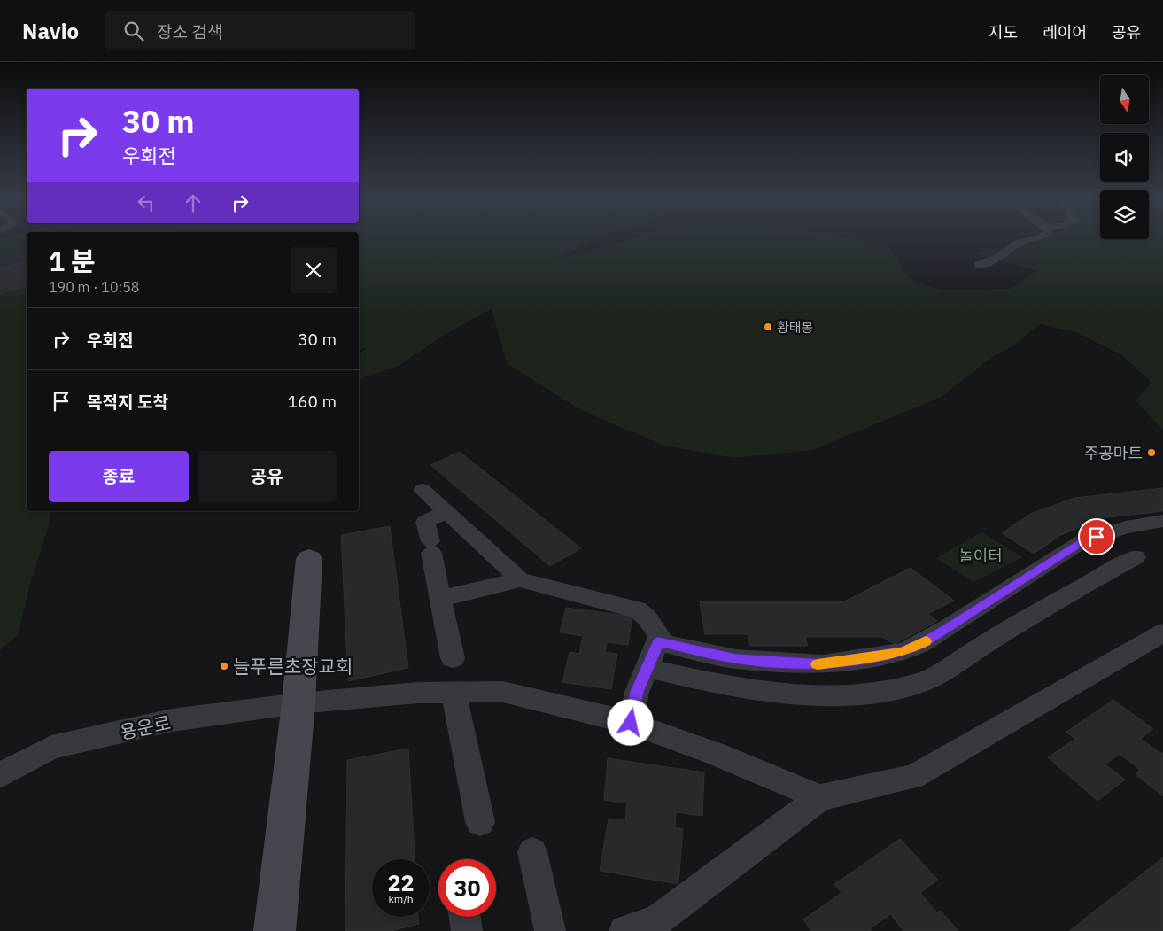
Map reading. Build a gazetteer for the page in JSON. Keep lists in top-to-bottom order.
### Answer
{
  "streets": {
    "street": ["용운로"]
  },
  "parks": ["놀이터"],
  "places": ["황태봉", "주공마트", "늘푸른초장교회"],
  "north": "bottom",
  "page": {
    "header": "Navio",
    "search": "장소 검색",
    "nav": ["지도", "레이어", "공유"],
    "turn": ["30 m", "우회전"],
    "heading": ["1 분", "190 m · 10:58"],
    "list": [
      {
        "name": "우회전",
        "value": "30 m"
      },
      {
        "name": "목적지 도착",
        "value": "160 m"
      }
    ],
    "buttons": ["종료", "공유"],
    "speed": "22 km/h",
    "limit": "30"
  }
}
